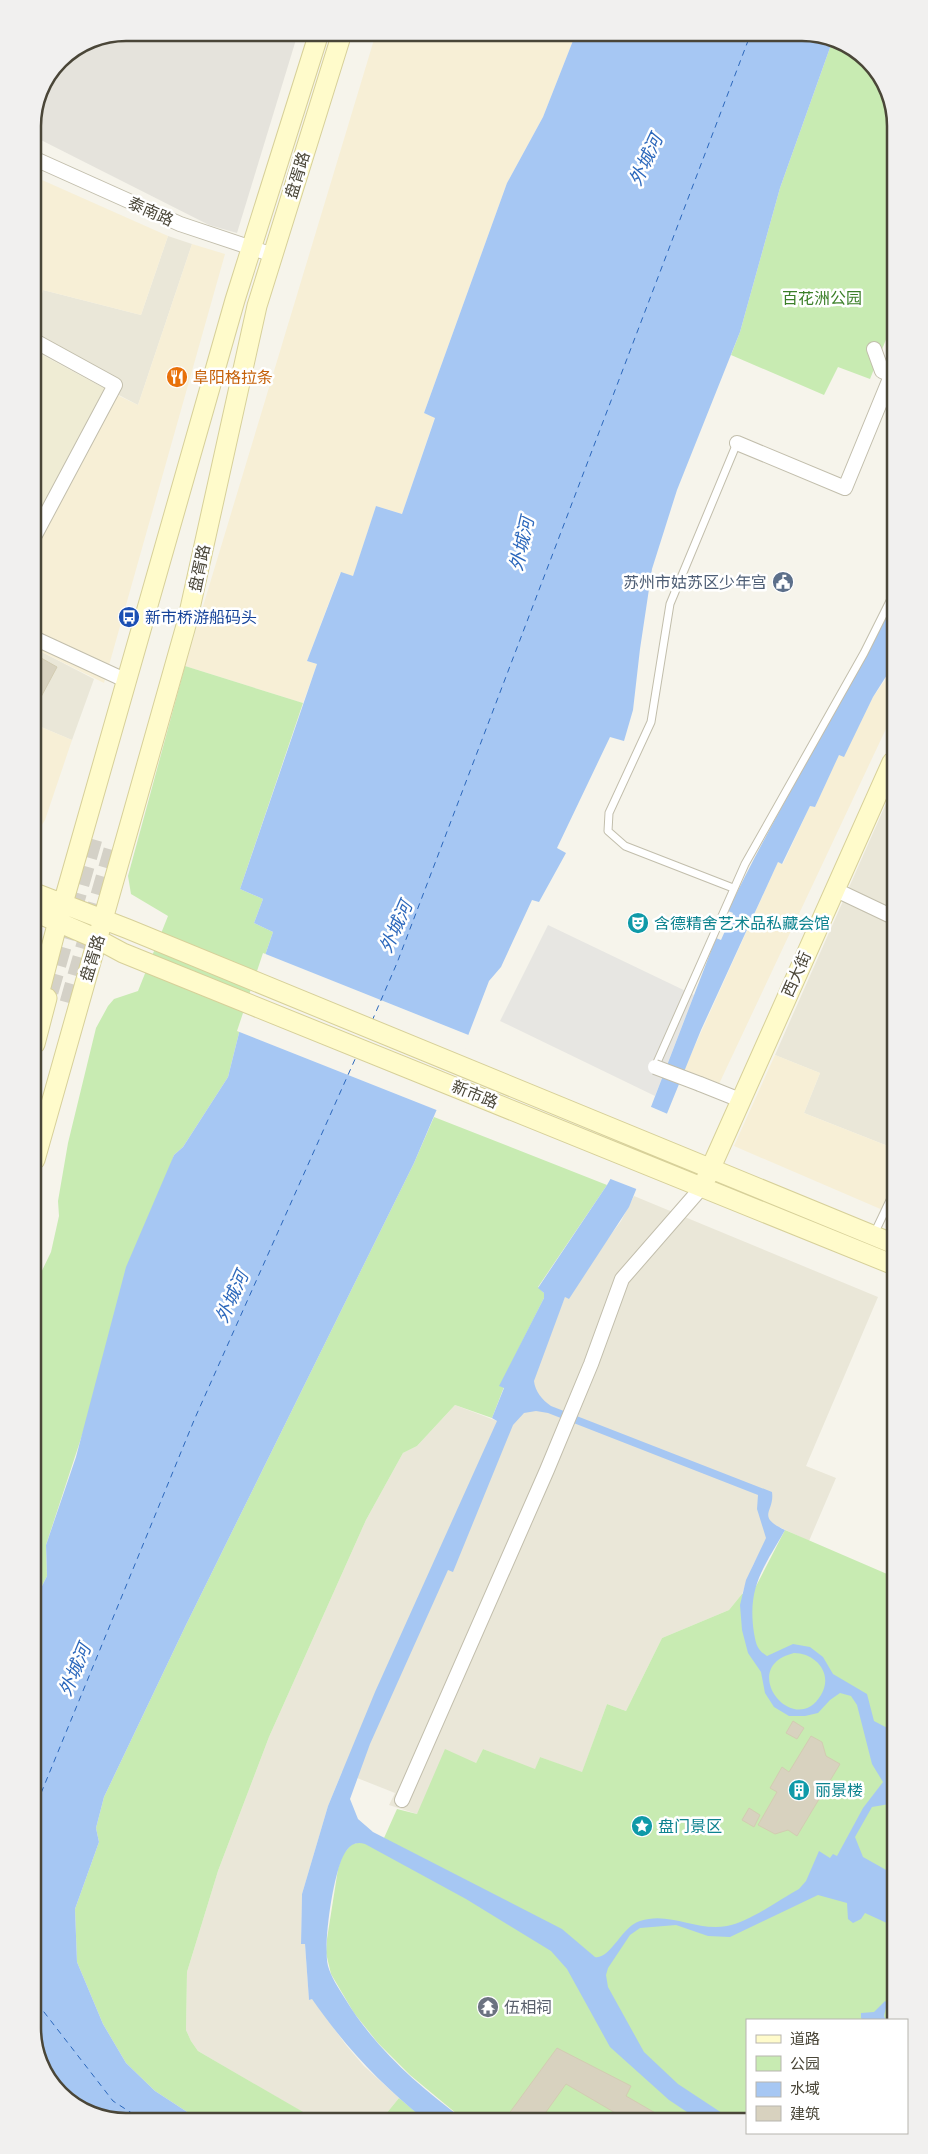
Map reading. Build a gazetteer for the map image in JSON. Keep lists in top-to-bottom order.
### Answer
{
  "streets": {
    "main road": ["盘胥路", "西大街", "新市路"],
    "street": ["泰南路"]
  },
  "crossings": [
    ["盘胥路", "泰南路"],
    ["盘胥路", "新市路"],
    ["西大街", "新市路"]
  ],
  "water": ["外城河"],
  "parks": ["百花洲公园"],
  "places": {
    "restaurant": ["阜阳格拉条"],
    "public building": ["苏州市姑苏区少年宫"],
    "bus stop": ["新市桥游船码头"],
    "theatre": ["含德精舍艺术品私藏会馆"],
    "building": ["丽景楼"],
    "place": ["盘门景区"],
    "temple": ["伍相祠"]
  },
  "legend": [
    "道路",
    "公园",
    "水域",
    "建筑"
  ]
}
